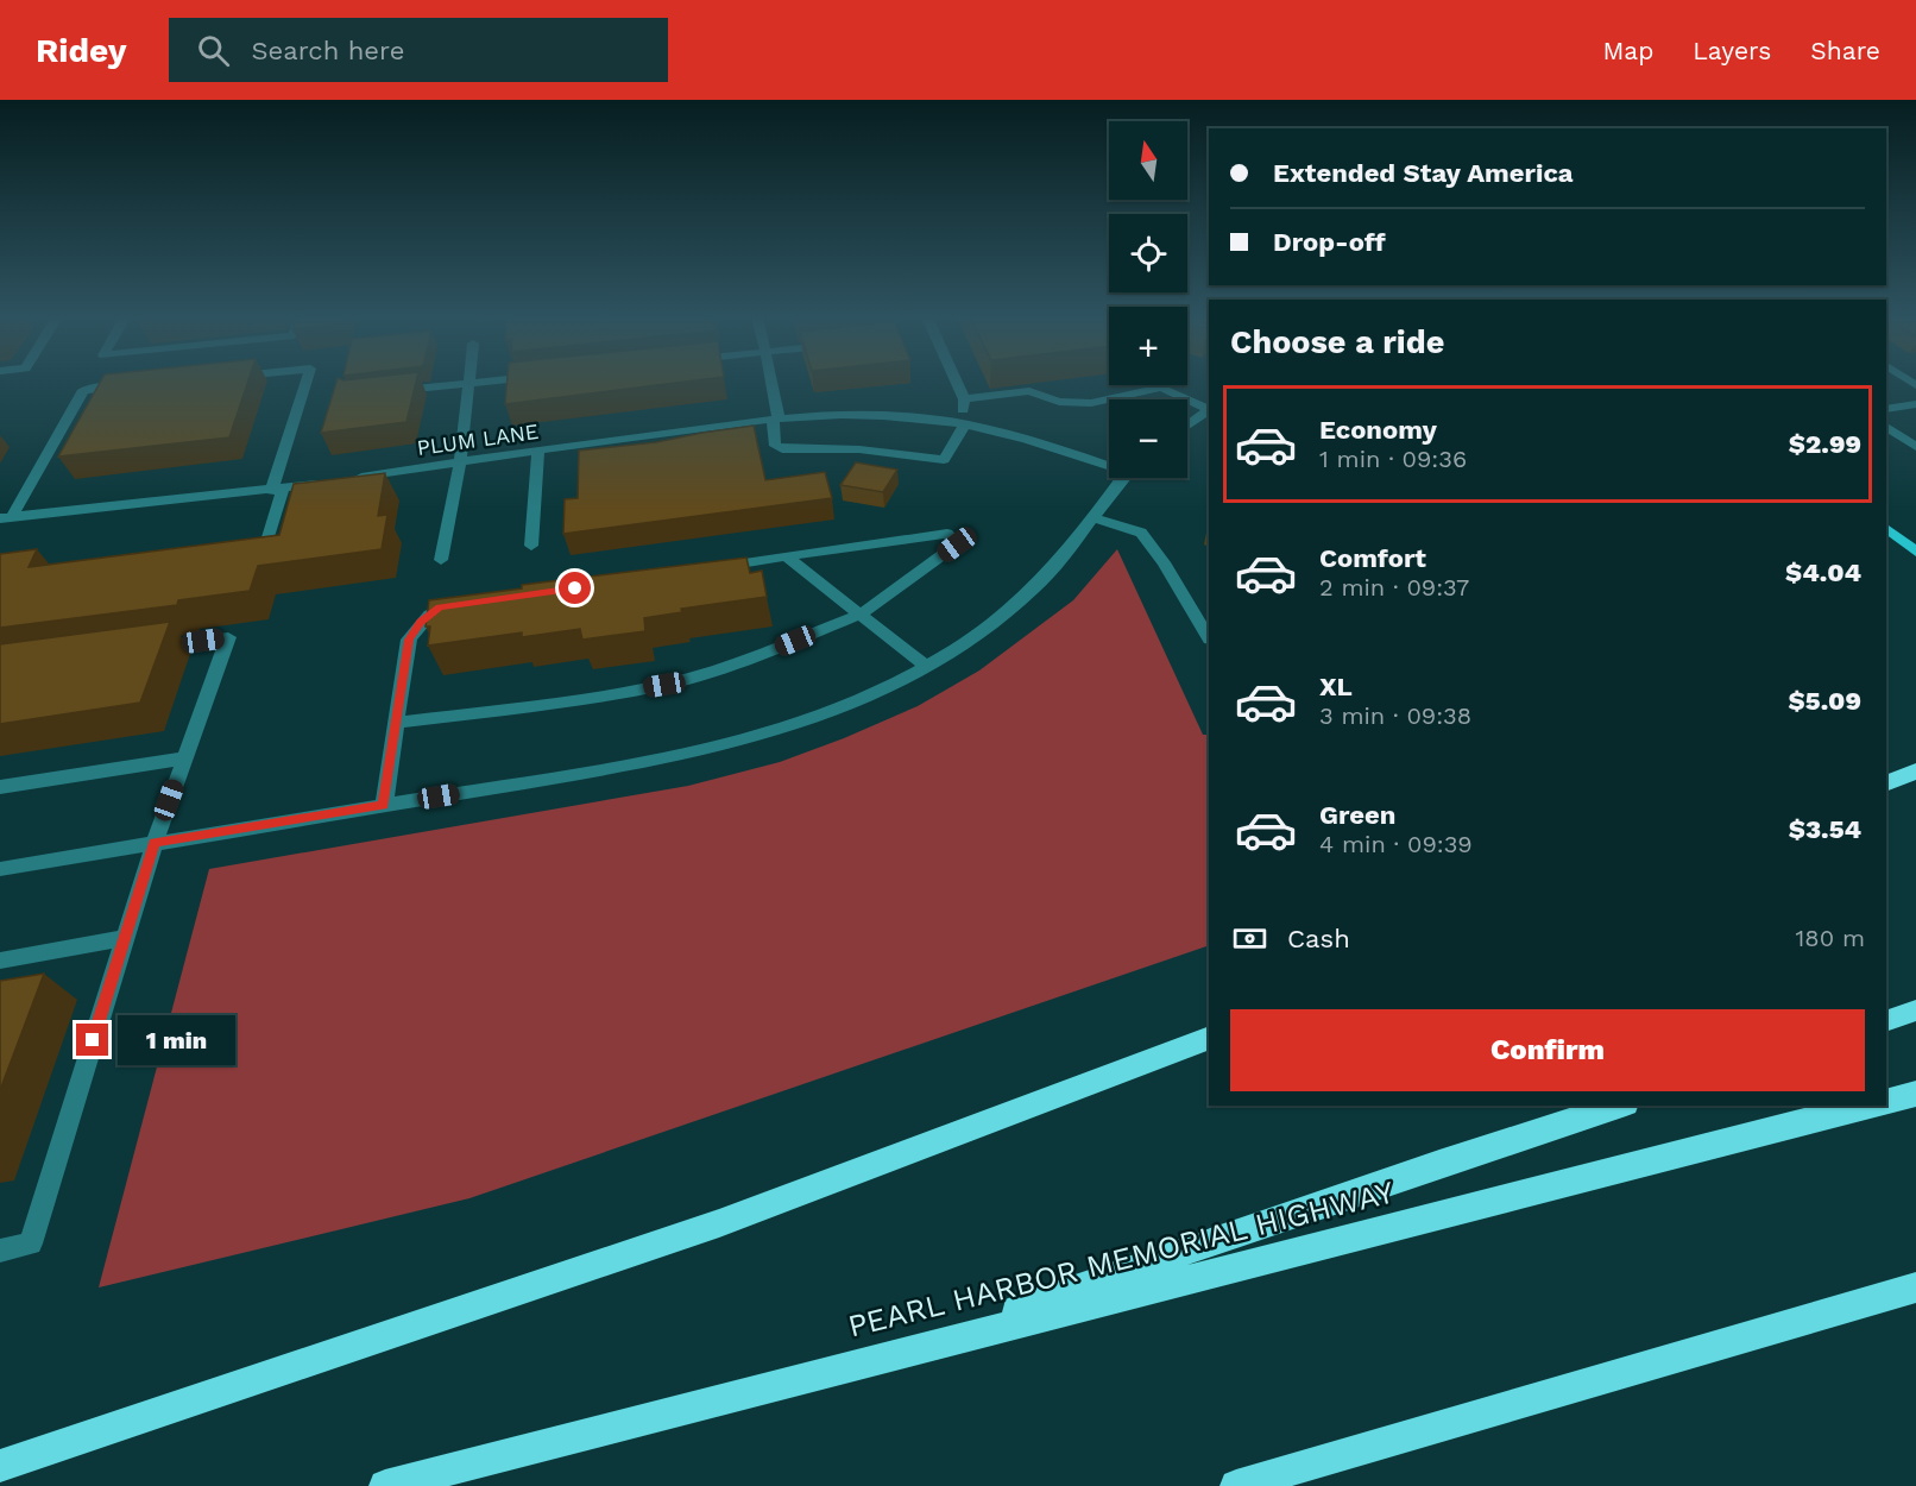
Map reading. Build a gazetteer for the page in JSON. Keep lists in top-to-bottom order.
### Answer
{
  "streets": {
    "highway": ["PEARL HARBOR MEMORIAL HIGHWAY"],
    "street": ["PLUM LANE"]
  },
  "north": "top",
  "page": {
    "header": "Ridey",
    "search": "Search here",
    "nav": ["Map", "Layers", "Share"],
    "map_buttons": ["+", "−"],
    "banner": ["Extended Stay America", "Drop-off"],
    "heading": "Choose a ride",
    "list": [
      {
        "name": "Economy",
        "note": "1 min · 09:36",
        "value": "$2.99"
      },
      {
        "name": "Comfort",
        "note": "2 min · 09:37",
        "value": "$4.04"
      },
      {
        "name": "XL",
        "note": "3 min · 09:38",
        "value": "$5.09"
      },
      {
        "name": "Green",
        "note": "4 min · 09:39",
        "value": "$3.54"
      }
    ],
    "pay": ["Cash", "180 m"],
    "buttons": "Confirm",
    "bubble": "1 min"
  }
}
